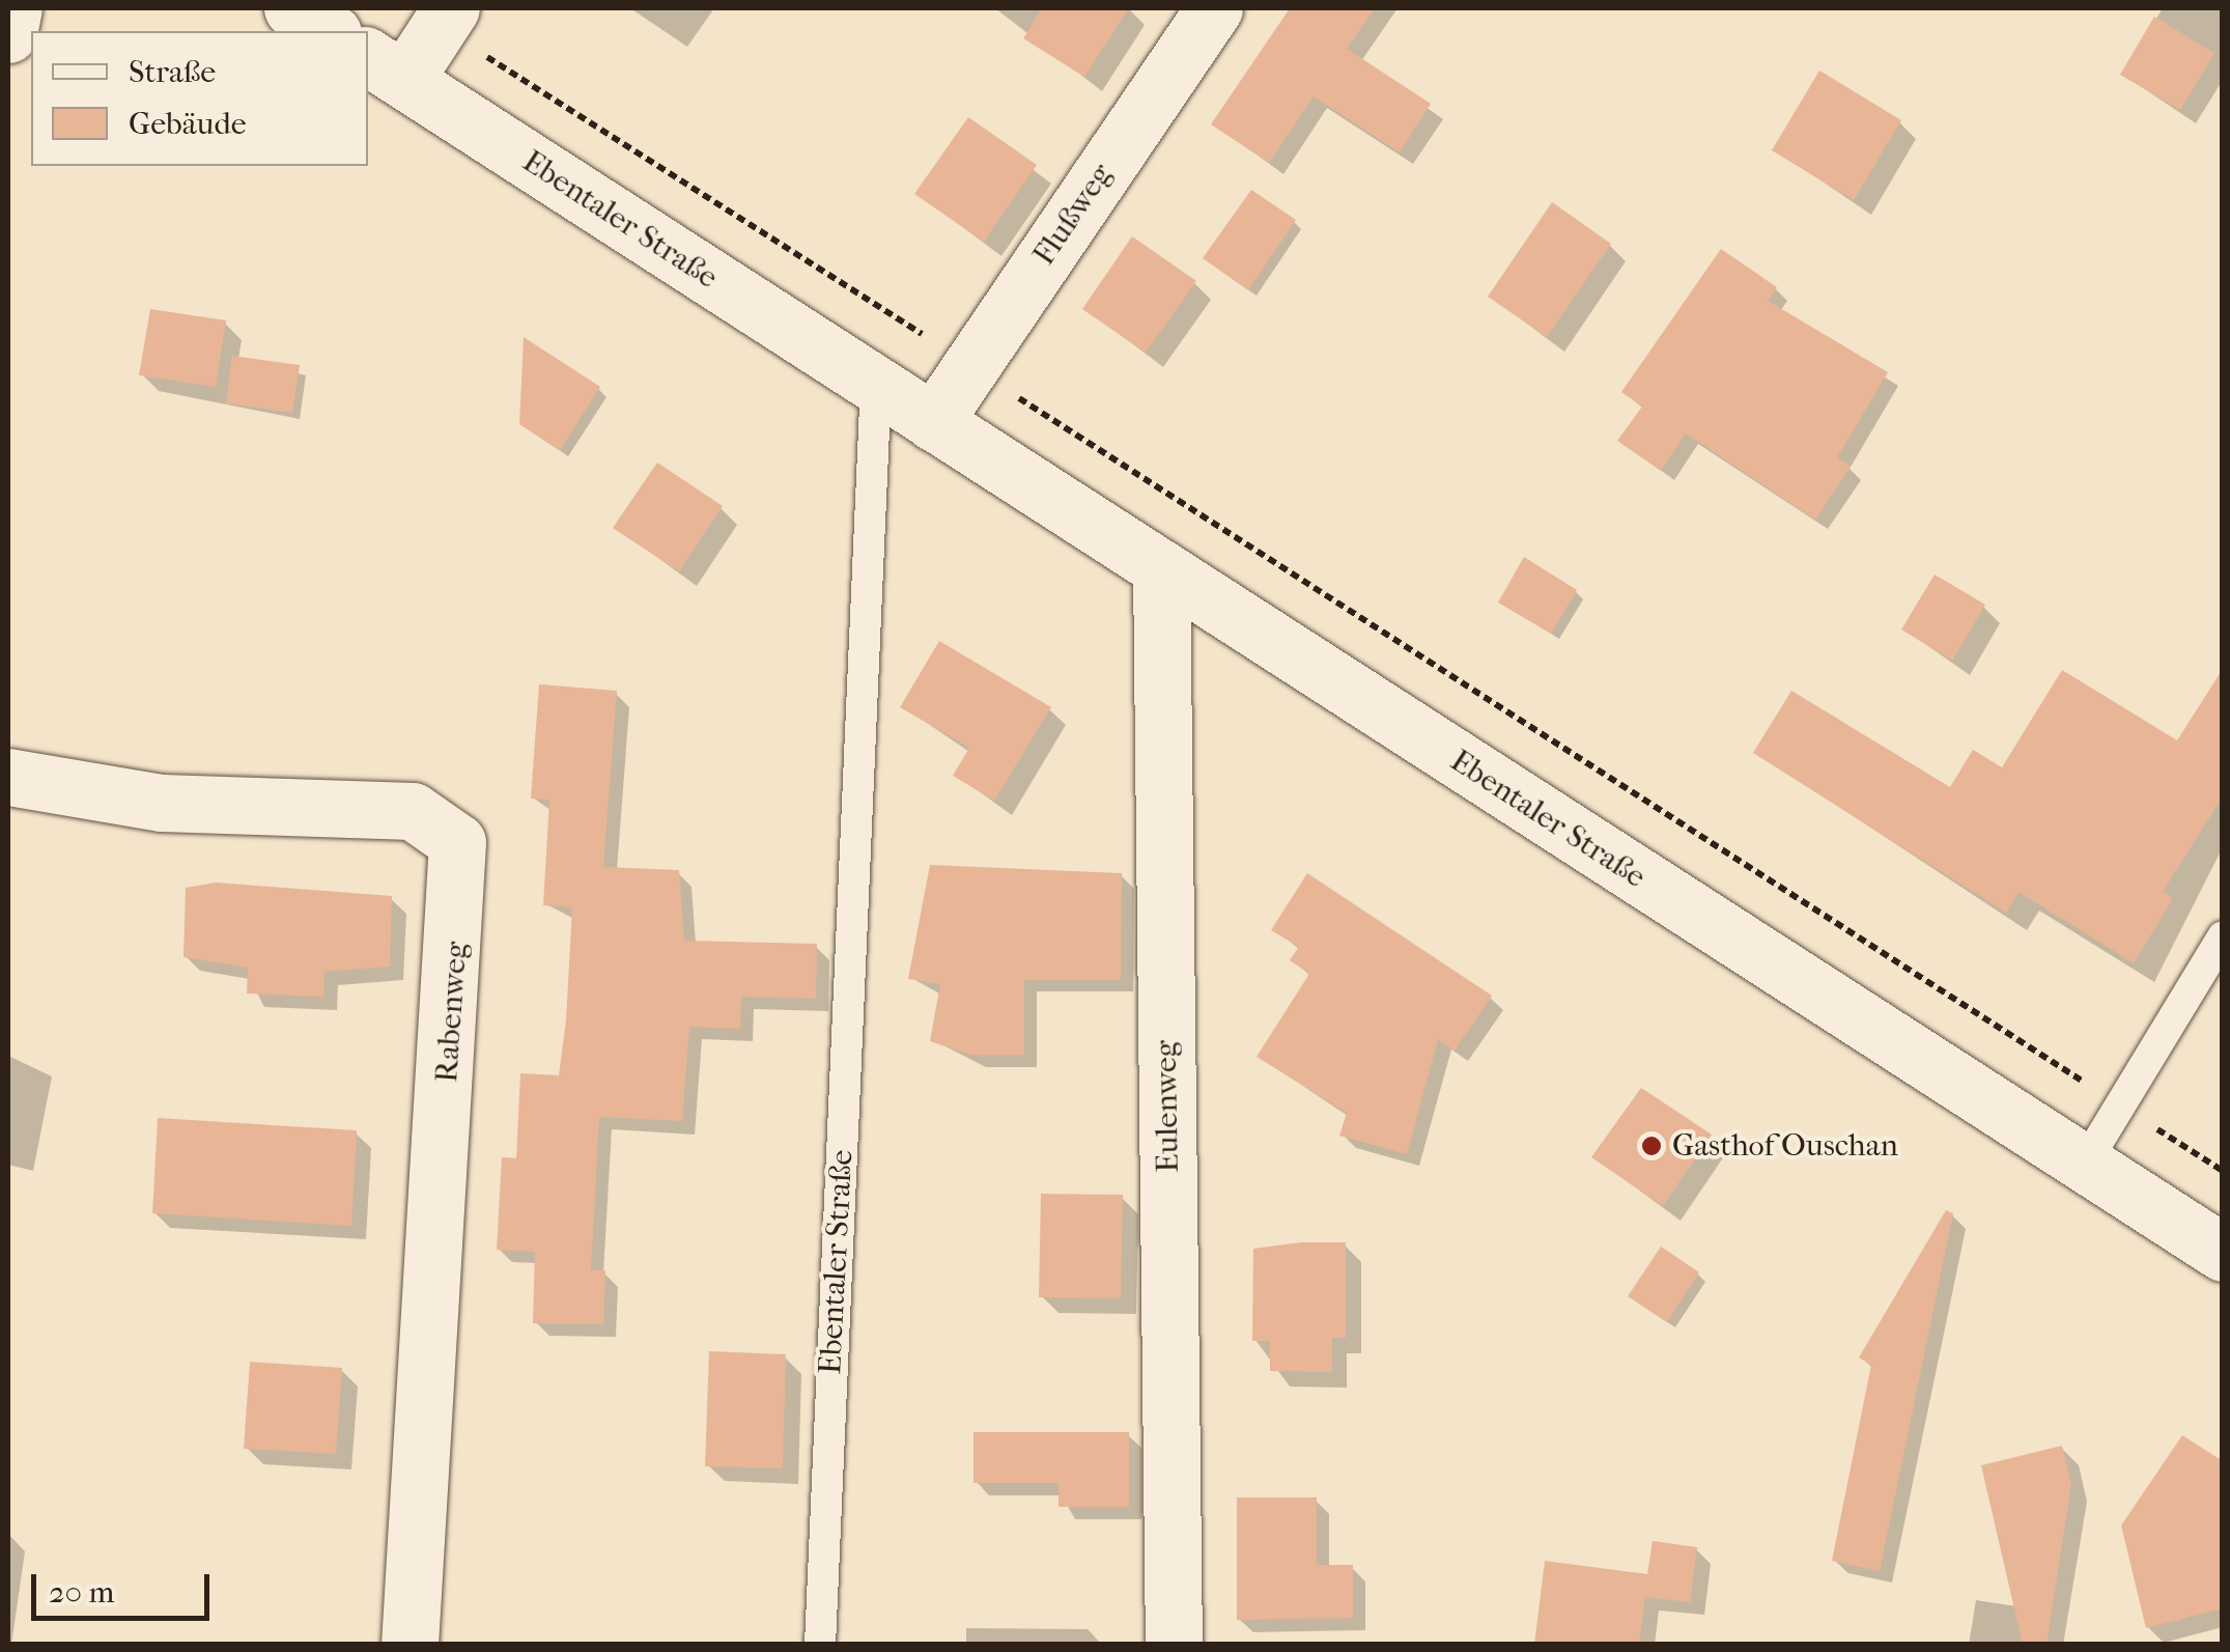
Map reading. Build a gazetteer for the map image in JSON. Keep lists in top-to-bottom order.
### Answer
{
  "streets": {
    "street": [
      "Flußweg",
      "Ebentaler Straße",
      "Rabenweg",
      "Eulenweg"
    ]
  },
  "crossings": [
    ["Flußweg", "Ebentaler Straße"],
    ["Ebentaler Straße", "Eulenweg"]
  ],
  "places": ["Gasthof Ouschan"],
  "legend": ["Straße", "Gebäude"],
  "scale_bar": "20 m"
}
